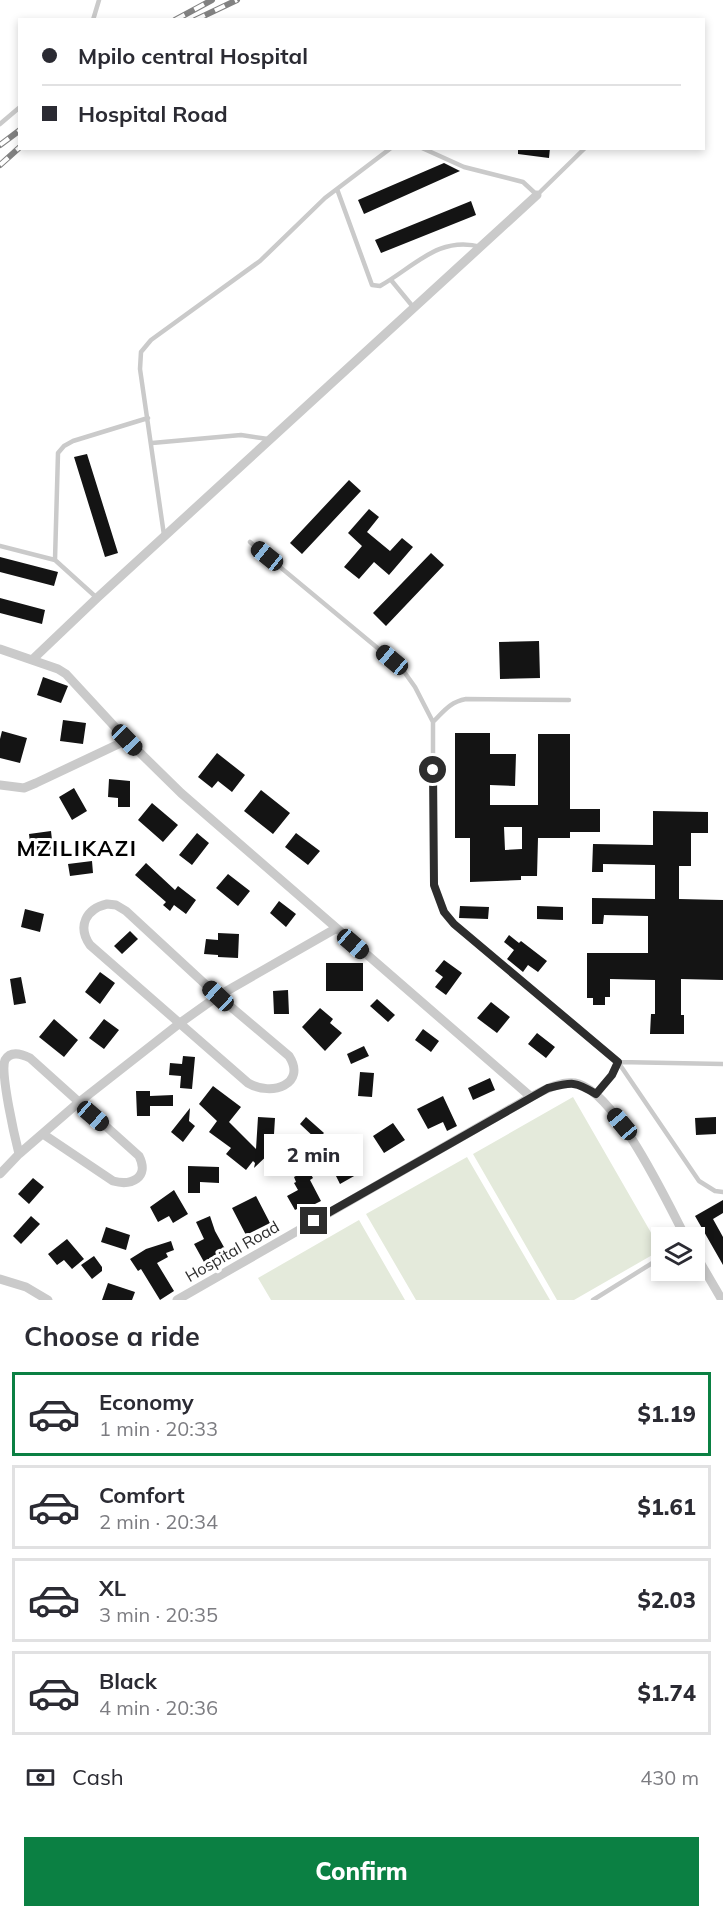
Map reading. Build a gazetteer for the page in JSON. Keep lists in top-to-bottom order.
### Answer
{
  "streets": {
    "street": ["Hospital Road"]
  },
  "districts": ["MZILIKAZI"],
  "page": {
    "banner": ["Mpilo central Hospital", "Hospital Road"],
    "bubble": "2 min",
    "heading": "Choose a ride",
    "list": [
      {
        "name": "Economy",
        "note": "1 min · 20:33",
        "value": "$1.19"
      },
      {
        "name": "Comfort",
        "note": "2 min · 20:34",
        "value": "$1.61"
      },
      {
        "name": "XL",
        "note": "3 min · 20:35",
        "value": "$2.03"
      },
      {
        "name": "Black",
        "note": "4 min · 20:36",
        "value": "$1.74"
      }
    ],
    "pay": ["Cash", "430 m"],
    "buttons": "Confirm"
  }
}
